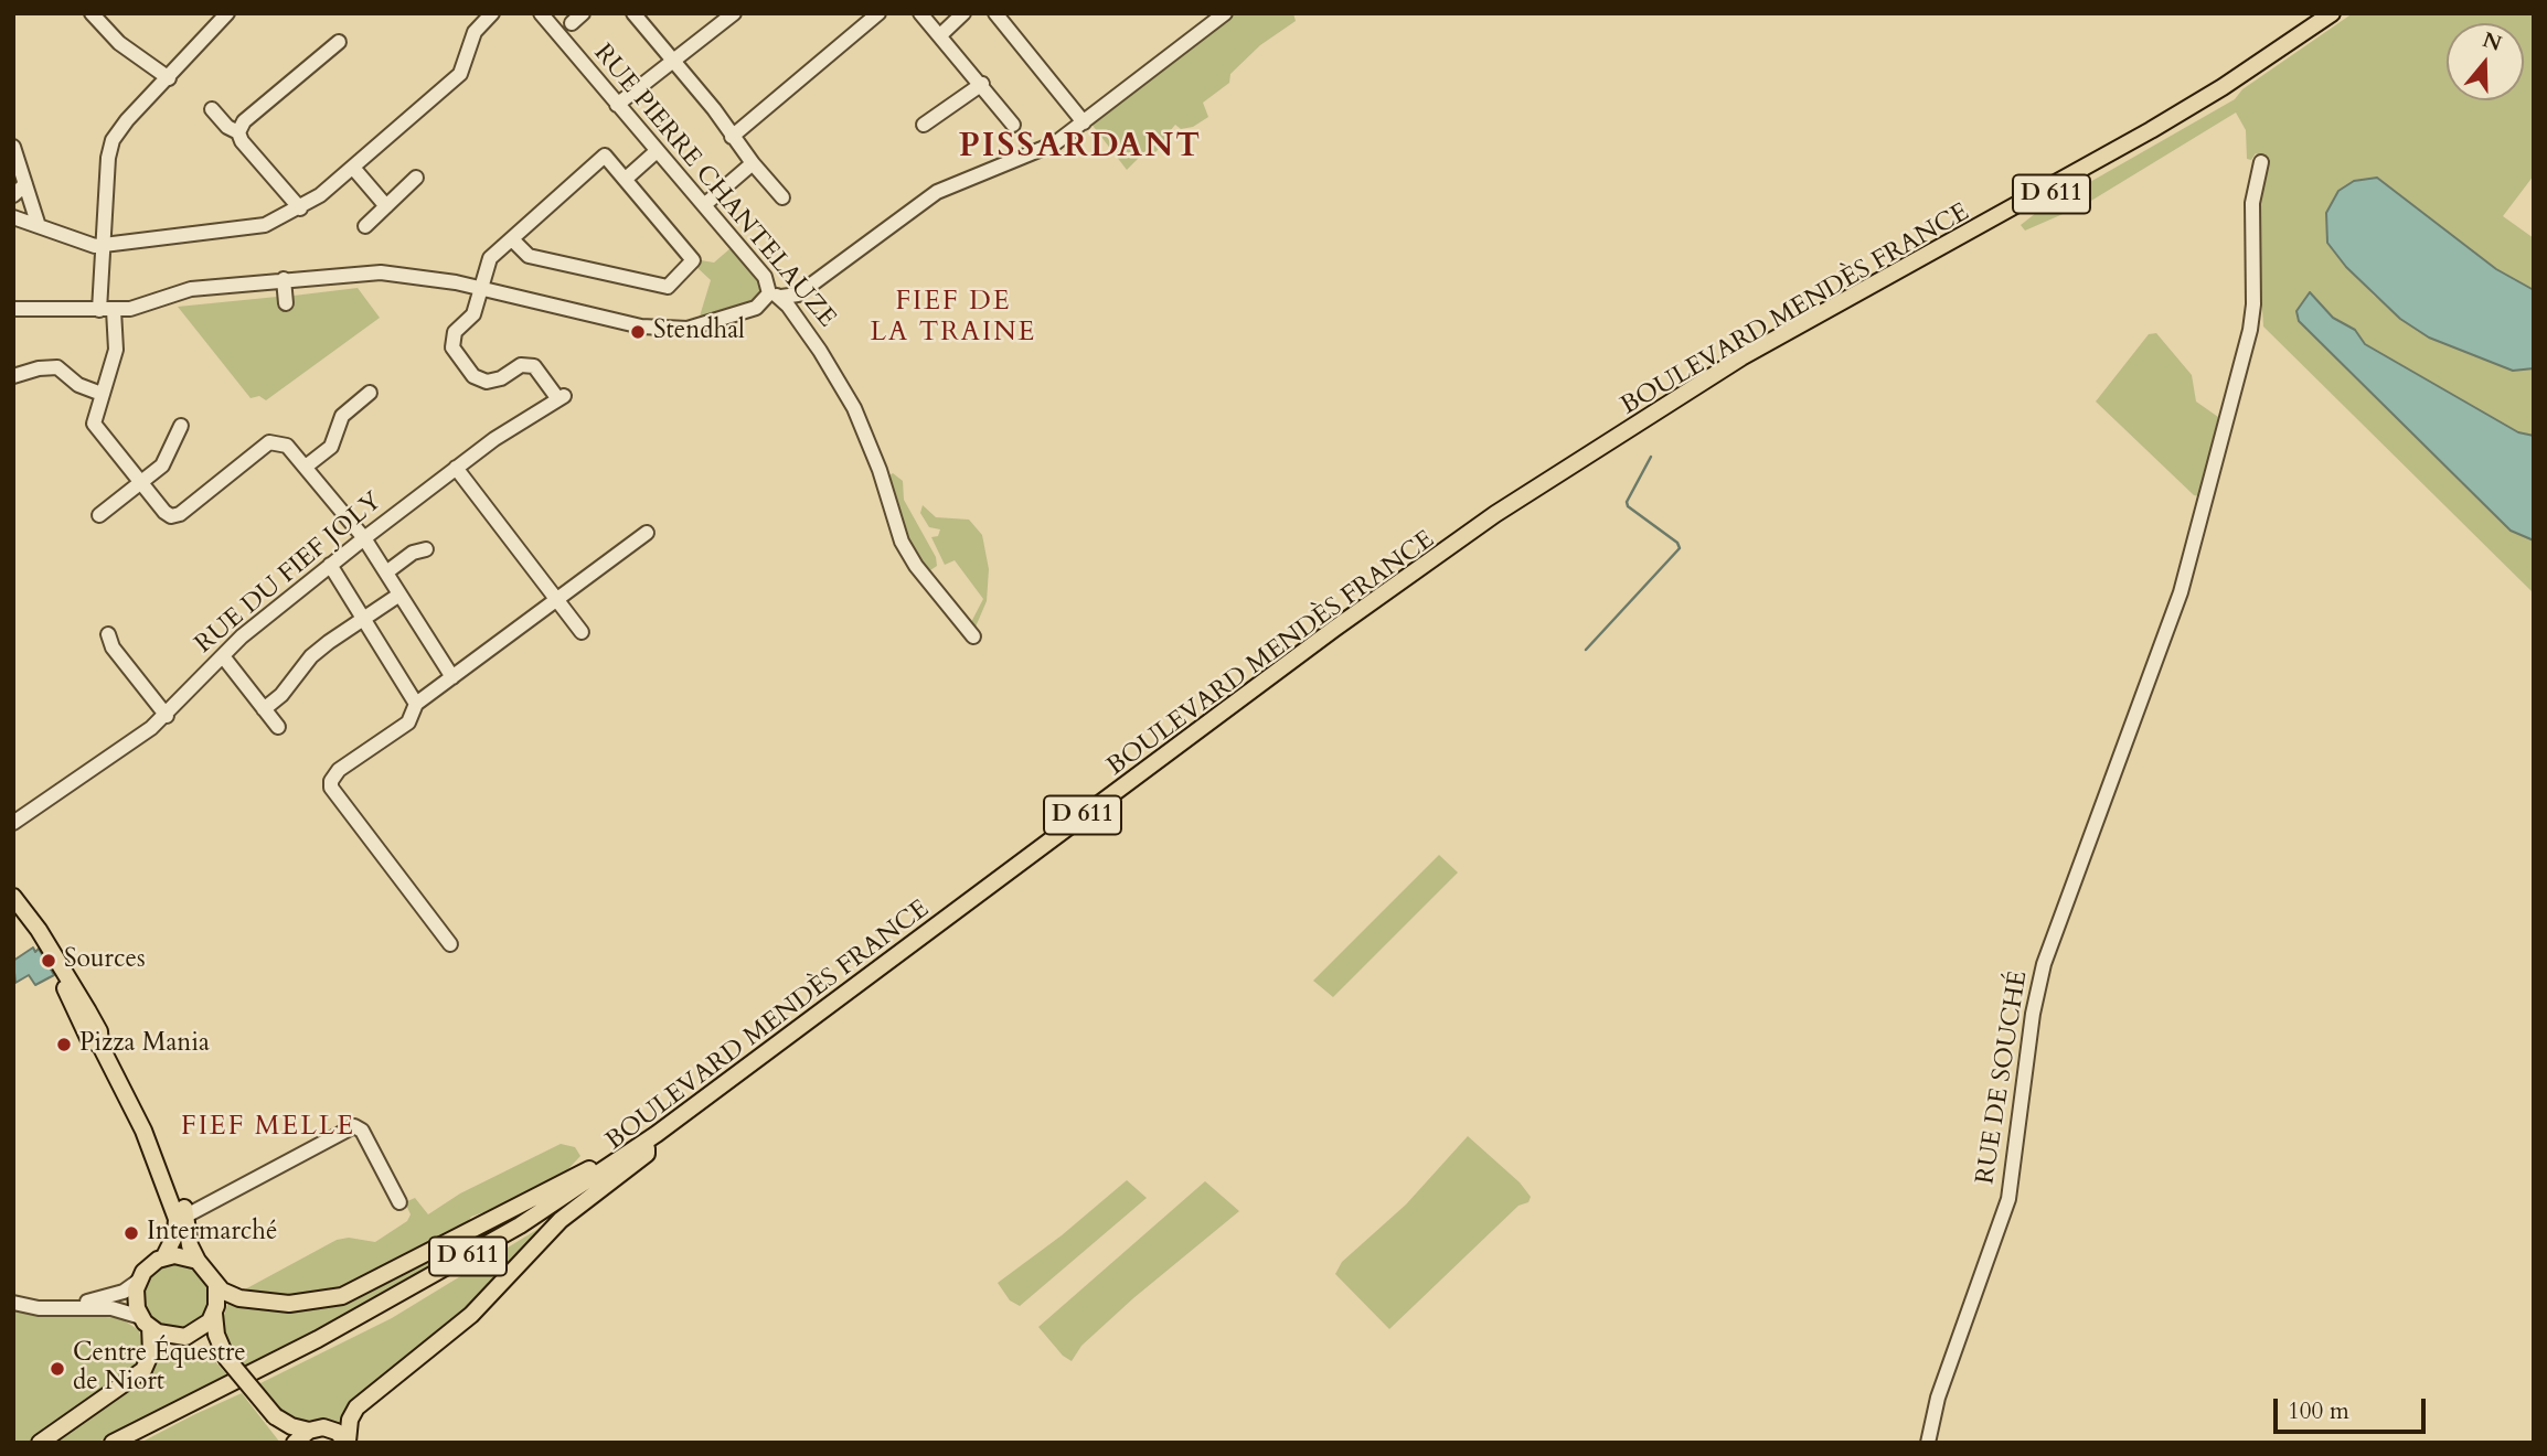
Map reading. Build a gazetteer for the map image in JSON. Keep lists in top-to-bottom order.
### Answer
{
  "streets": {
    "main road": ["D 611", "BOULEVARD MENDÈS FRANCE"],
    "street": ["RUE PIERRE CHANTELAUZE", "RUE DU FIEF JOLY", "RUE DE SOUCHÉ"]
  },
  "crossings": [
    ["D 611", "BOULEVARD MENDÈS FRANCE"]
  ],
  "districts": ["PISSARDANT", "FIEF DE LA TRAINE", "FIEF MELLE"],
  "places": [
    "Stendhal",
    "Sources",
    "Pizza Mania",
    "Intermarché",
    "Centre Équestre de Niort"
  ],
  "scale_bar": "100 m",
  "north": "top"
}
